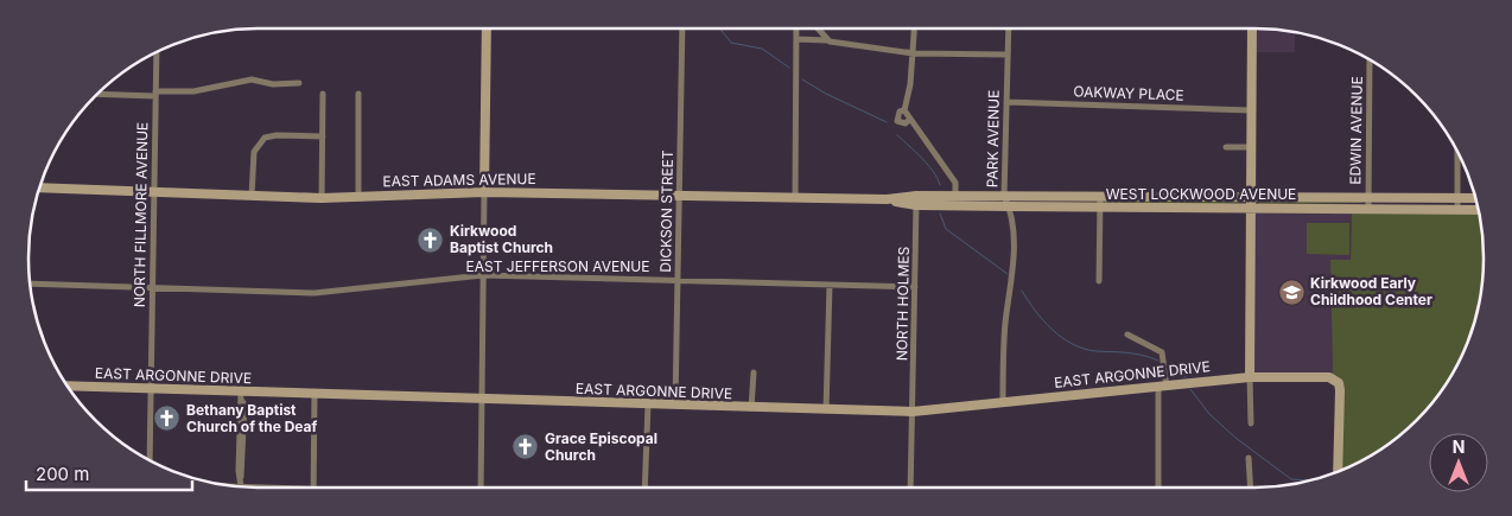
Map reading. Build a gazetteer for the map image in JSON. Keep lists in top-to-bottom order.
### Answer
{
  "streets": {
    "main road": ["EAST ADAMS AVENUE", "WEST LOCKWOOD AVENUE", "EAST ARGONNE DRIVE"],
    "street": [
      "OAKWAY PLACE",
      "EDWIN AVENUE",
      "PARK AVENUE",
      "DICKSON STREET",
      "NORTH FILLMORE AVENUE",
      "EAST JEFFERSON AVENUE",
      "NORTH HOLMES"
    ]
  },
  "crossings": [
    ["OAKWAY PLACE", "PARK AVENUE"],
    ["EDWIN AVENUE", "WEST LOCKWOOD AVENUE"],
    ["PARK AVENUE", "WEST LOCKWOOD AVENUE"],
    ["PARK AVENUE", "EAST ARGONNE DRIVE"],
    ["EAST ADAMS AVENUE", "WEST LOCKWOOD AVENUE"],
    ["EAST ADAMS AVENUE", "DICKSON STREET"],
    ["EAST ADAMS AVENUE", "NORTH FILLMORE AVENUE"],
    ["EAST ADAMS AVENUE", "NORTH HOLMES"],
    ["WEST LOCKWOOD AVENUE", "NORTH HOLMES"],
    ["DICKSON STREET", "EAST JEFFERSON AVENUE"],
    ["DICKSON STREET", "EAST ARGONNE DRIVE"],
    ["NORTH FILLMORE AVENUE", "EAST JEFFERSON AVENUE"],
    ["NORTH FILLMORE AVENUE", "EAST ARGONNE DRIVE"],
    ["EAST JEFFERSON AVENUE", "NORTH HOLMES"],
    ["NORTH HOLMES", "EAST ARGONNE DRIVE"]
  ],
  "places": {
    "church": ["Kirkwood Baptist Church", "Bethany Baptist Church of the Deaf", "Grace Episcopal Church"],
    "school or university": ["Kirkwood Early Childhood Center"]
  },
  "scale_bar": "200 m",
  "north": "top"
}
